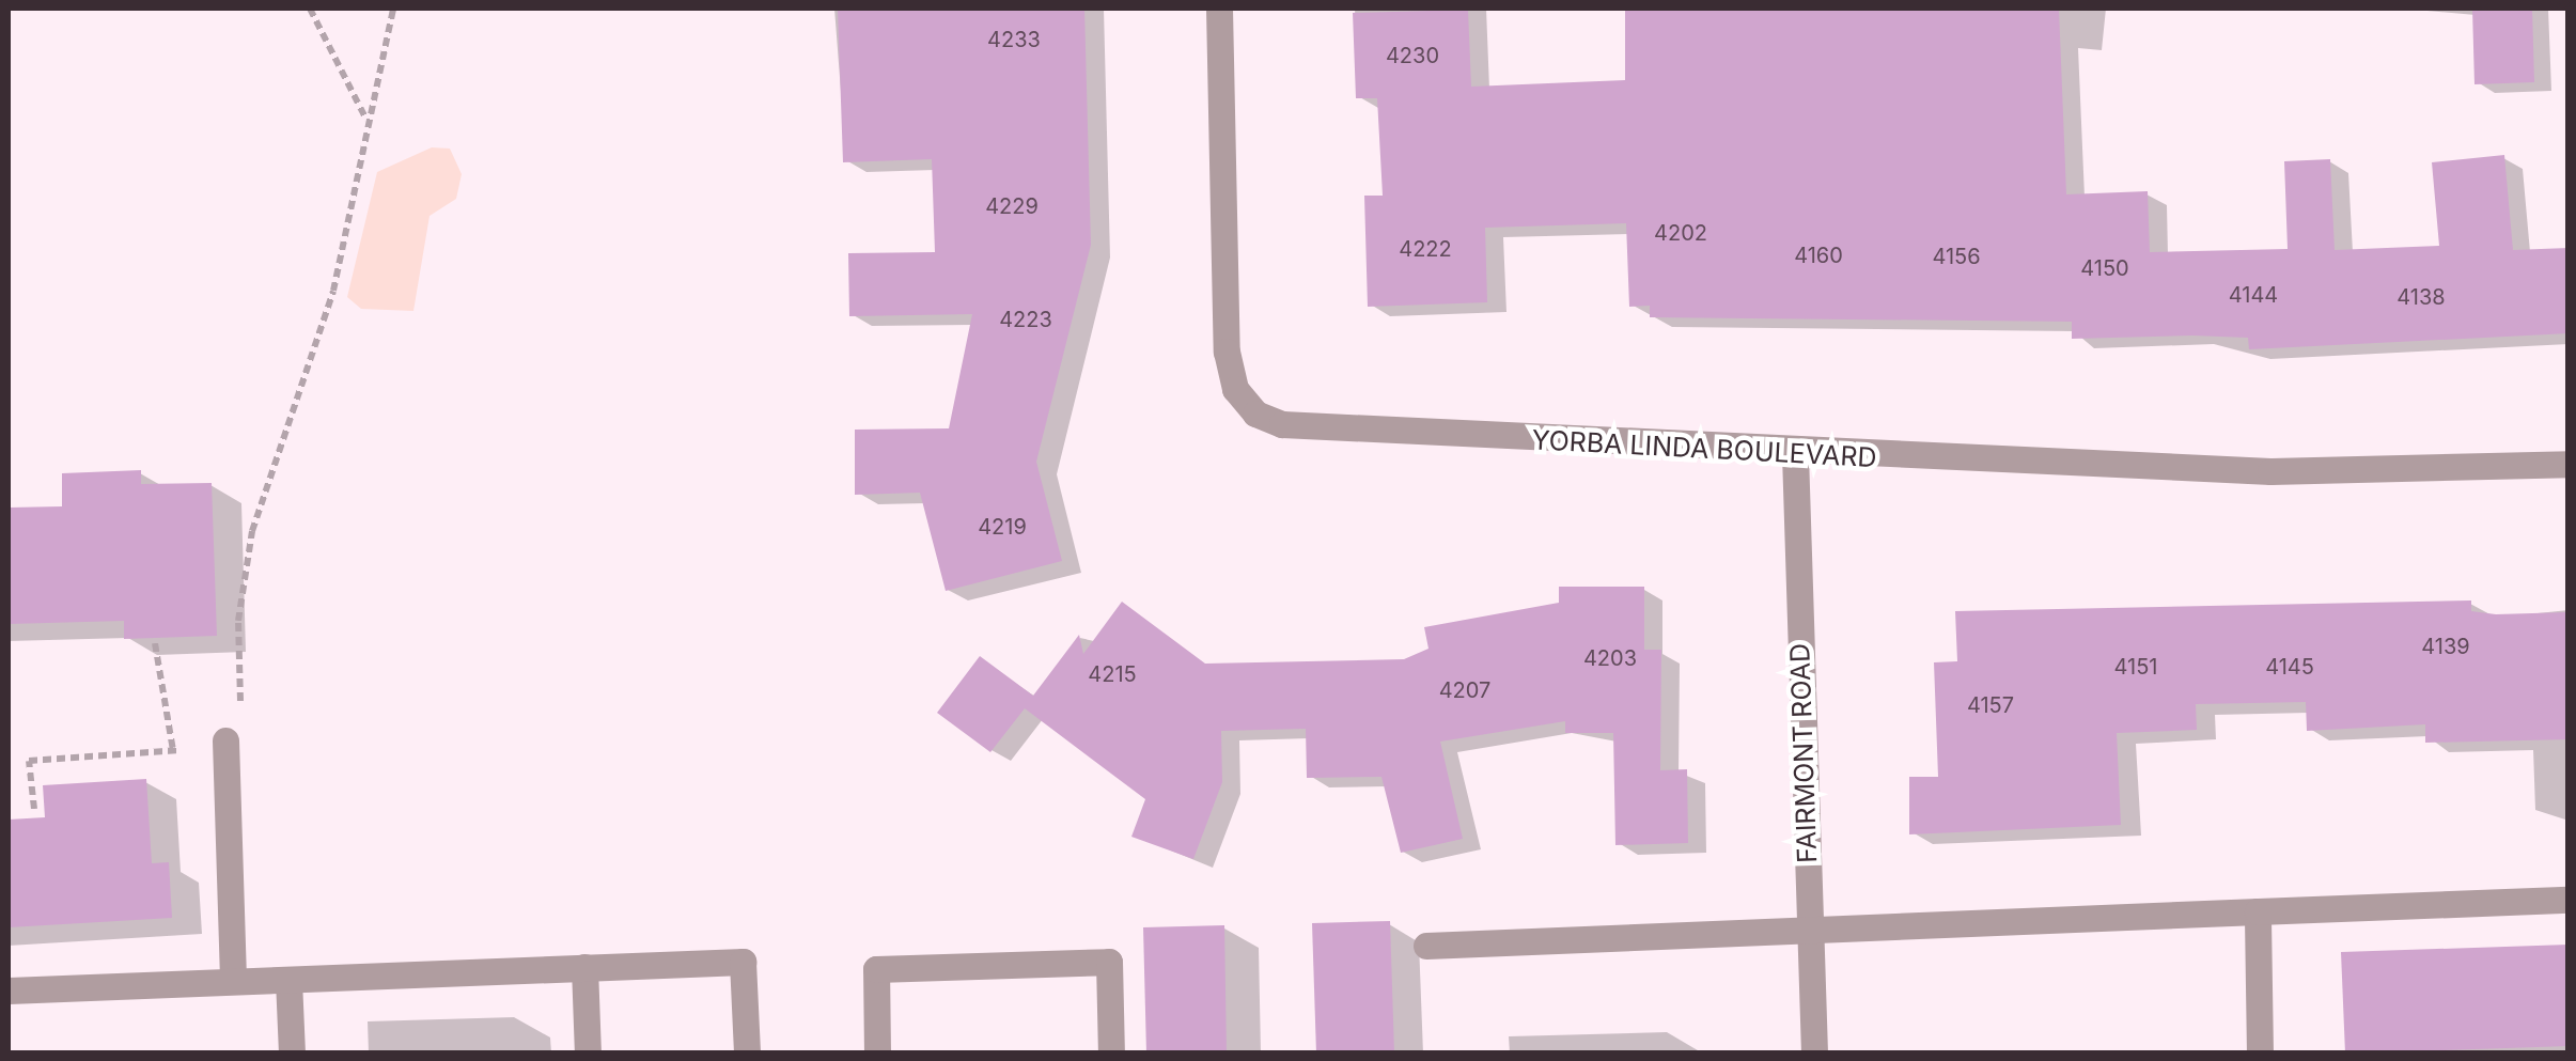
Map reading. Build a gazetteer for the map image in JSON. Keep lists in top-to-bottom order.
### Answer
{
  "streets": {
    "street": ["YORBA LINDA BOULEVARD", "FAIRMONT ROAD"]
  },
  "crossings": [
    ["YORBA LINDA BOULEVARD", "FAIRMONT ROAD"]
  ],
  "house_numbers": [
    "4233",
    "4230",
    "4229",
    "4202",
    "4222",
    "4160",
    "4156",
    "4150",
    "4144",
    "4138",
    "4223",
    "4219",
    "4139",
    "4203",
    "4151",
    "4145",
    "4215",
    "4207",
    "4157"
  ]
}
